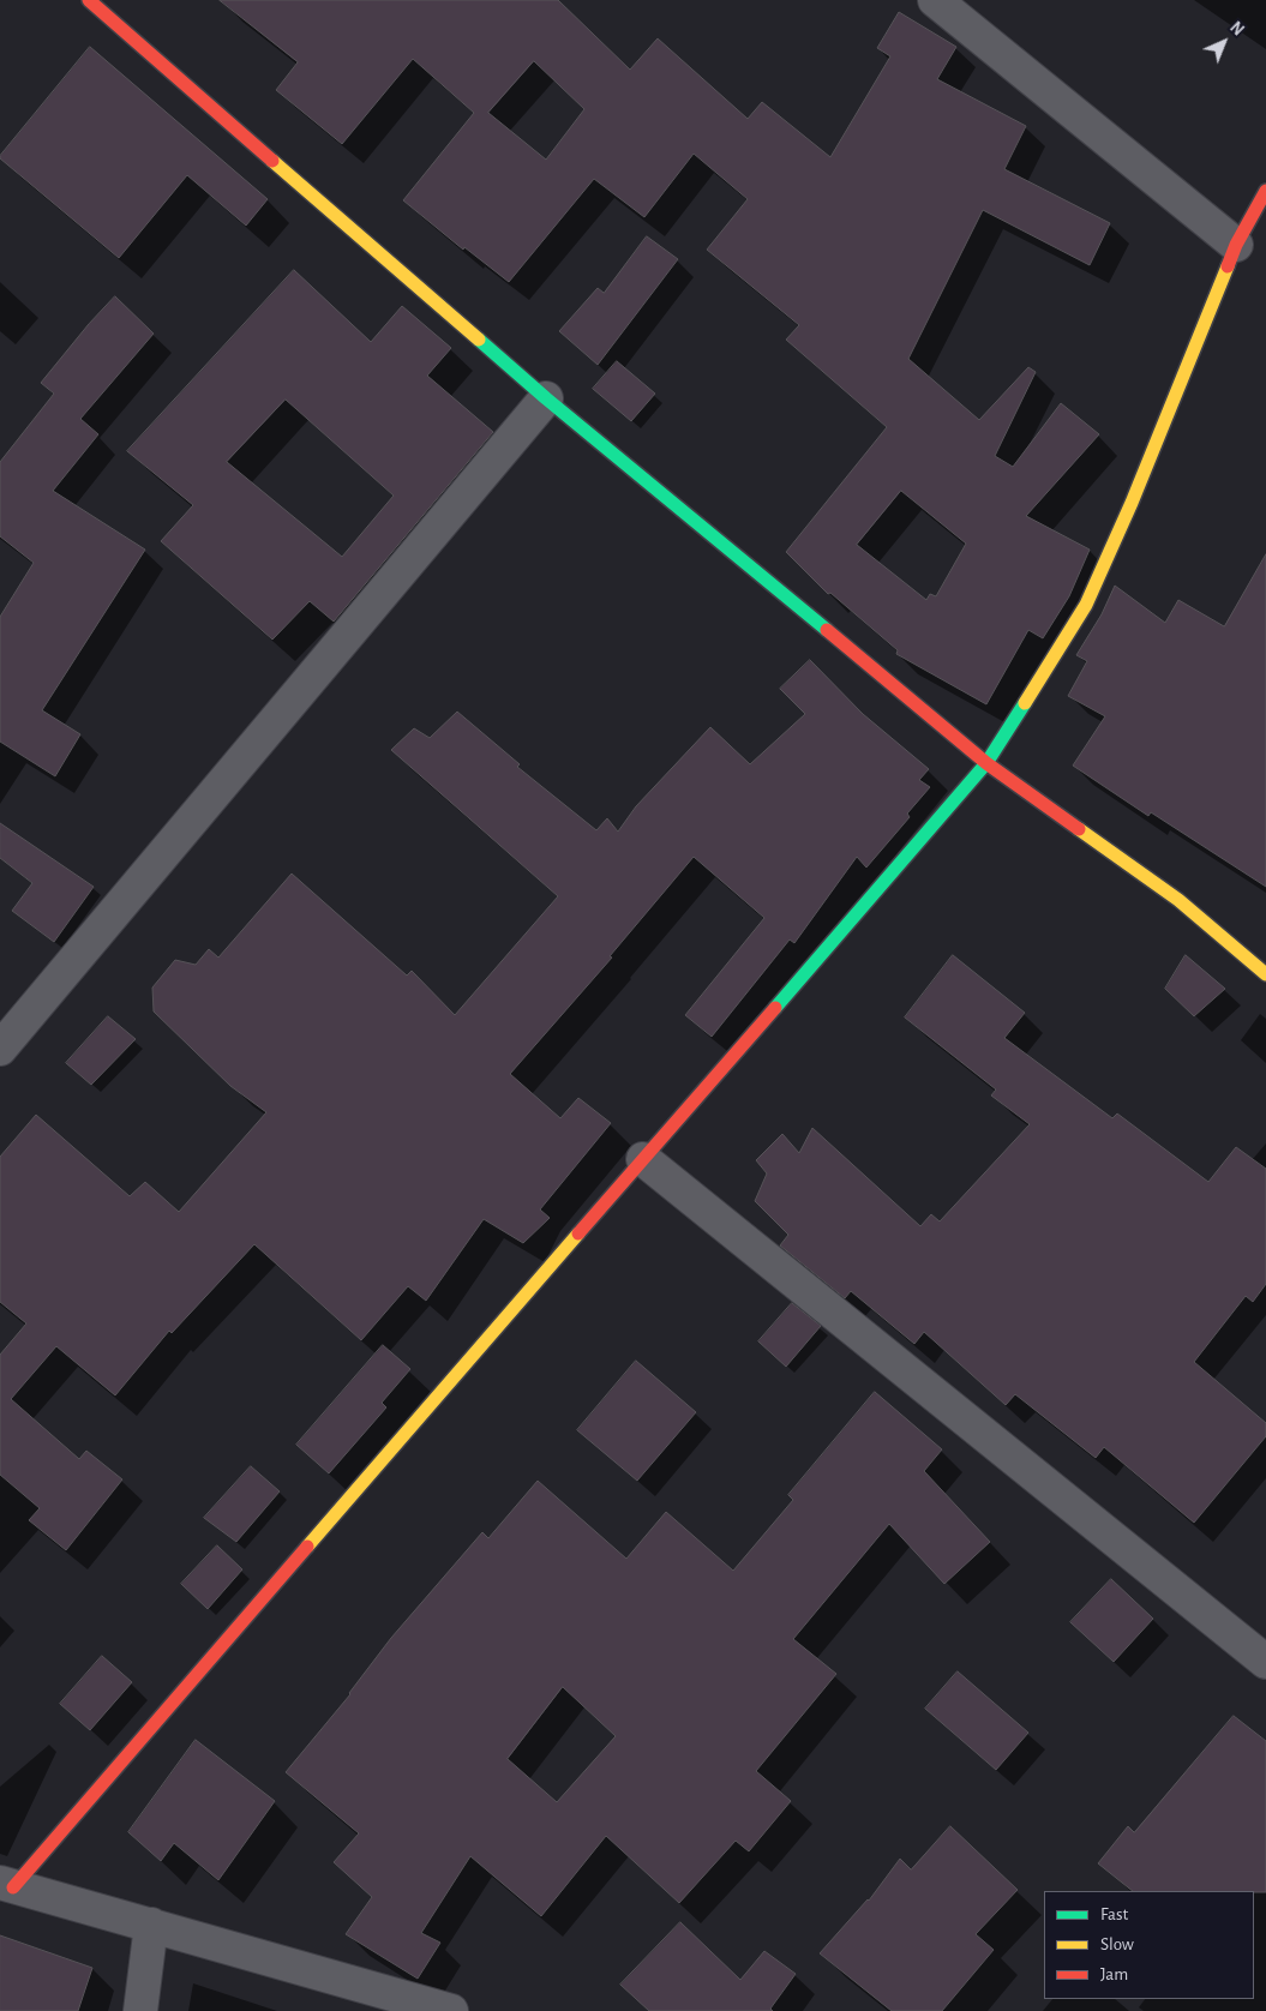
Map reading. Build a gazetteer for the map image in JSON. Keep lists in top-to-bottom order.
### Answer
{
  "legend": ["Fast", "Slow", "Jam"],
  "north": "top right"
}
